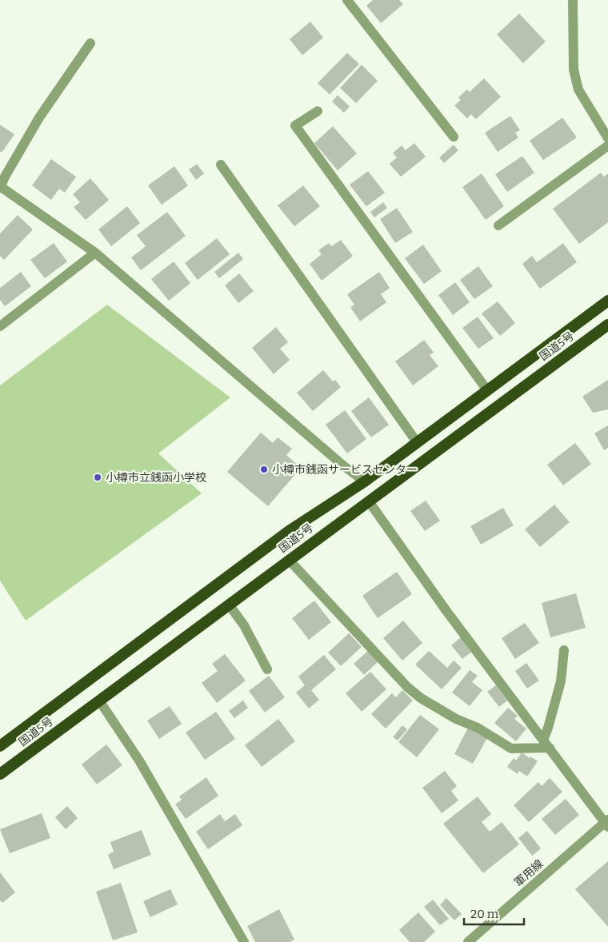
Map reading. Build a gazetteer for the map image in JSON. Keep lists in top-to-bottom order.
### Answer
{
  "streets": {
    "highway": ["国道5号"],
    "street": ["軍用線"]
  },
  "places": ["小樽市銭函サービスセンター", "小樽市立銭函小学校"],
  "scale_bar": "20 m"
}
